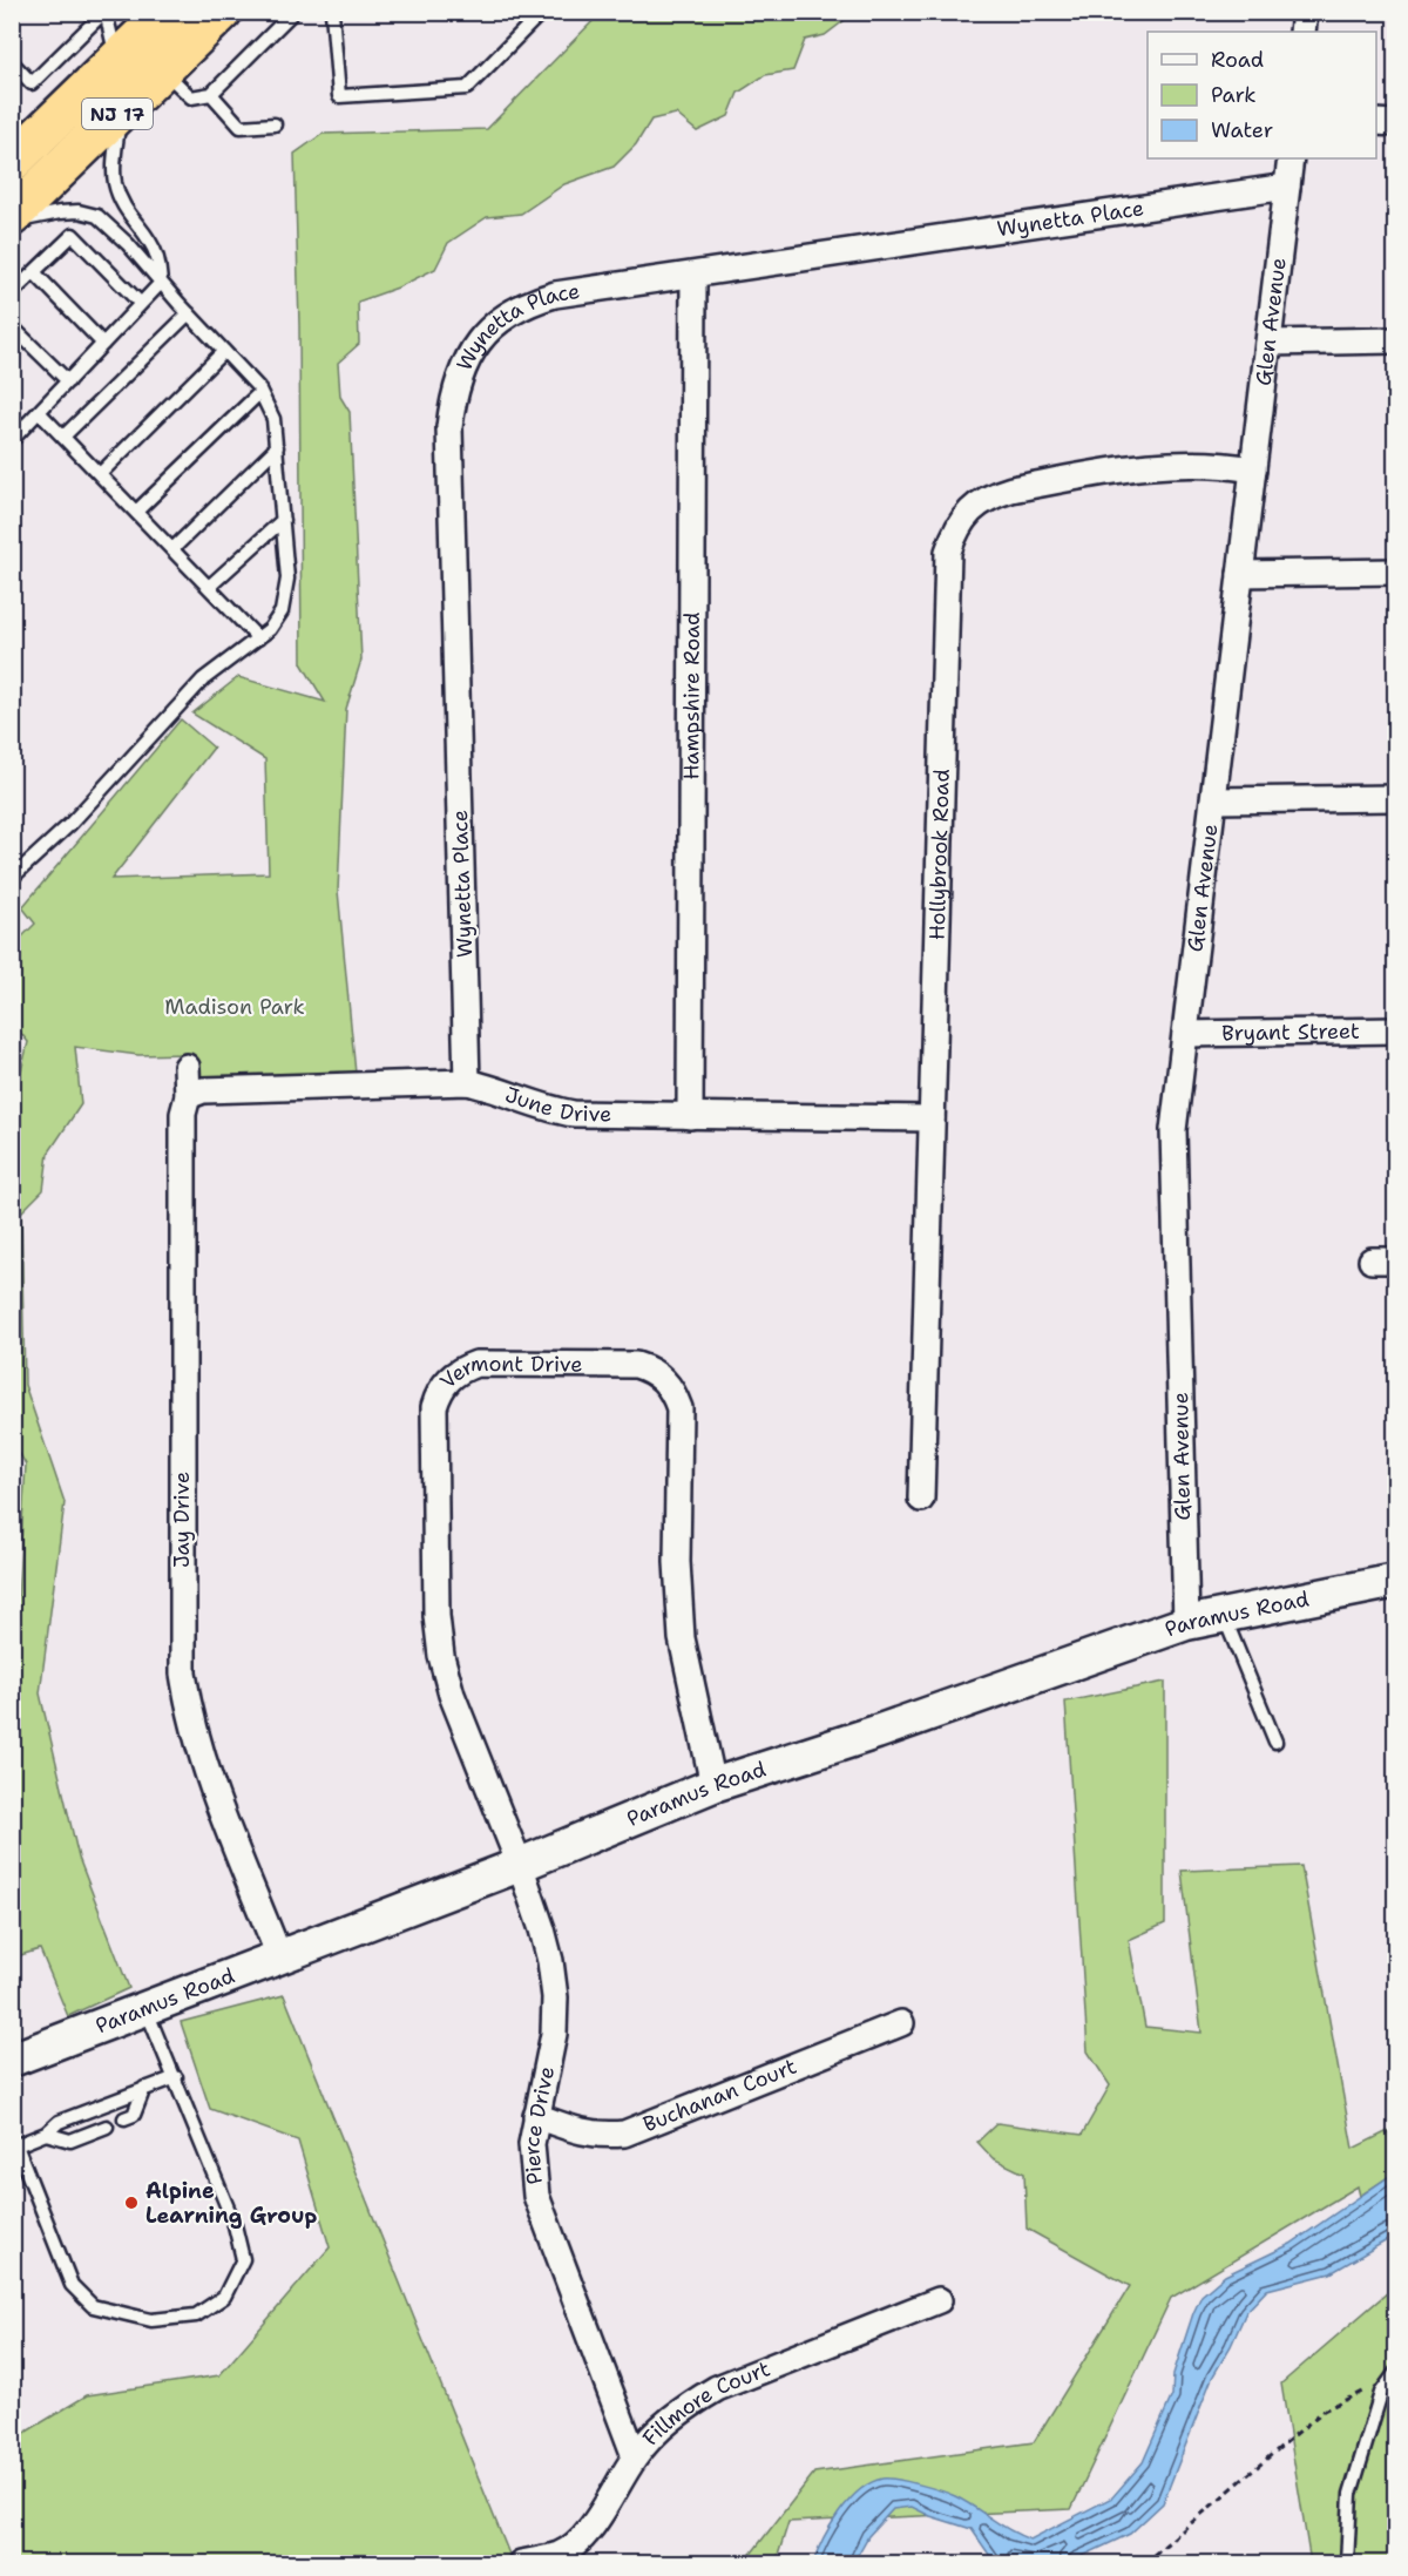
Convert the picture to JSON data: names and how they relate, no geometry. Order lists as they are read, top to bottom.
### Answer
{
  "streets": {
    "highway": ["NJ 17"],
    "main road": ["Paramus Road"],
    "street": [
      "Wynetta Place",
      "Glen Avenue",
      "Hampshire Road",
      "Hollybrook Road",
      "Bryant Street",
      "June Drive",
      "Vermont Drive",
      "Jay Drive",
      "Buchanan Court",
      "Pierce Drive",
      "Fillmore Court"
    ]
  },
  "crossings": [
    ["Wynetta Place", "Glen Avenue"],
    ["Wynetta Place", "Hampshire Road"],
    ["Wynetta Place", "June Drive"],
    ["Glen Avenue", "Hollybrook Road"],
    ["Glen Avenue", "Bryant Street"],
    ["Glen Avenue", "Paramus Road"],
    ["Hampshire Road", "June Drive"],
    ["Hollybrook Road", "June Drive"],
    ["June Drive", "Jay Drive"],
    ["Vermont Drive", "Paramus Road"],
    ["Vermont Drive", "Pierce Drive"],
    ["Jay Drive", "Paramus Road"],
    ["Paramus Road", "Pierce Drive"],
    ["Buchanan Court", "Pierce Drive"],
    ["Pierce Drive", "Fillmore Court"]
  ],
  "parks": ["Madison Park"],
  "places": ["Alpine Learning Group"],
  "legend": ["Road", "Park", "Water"]
}
